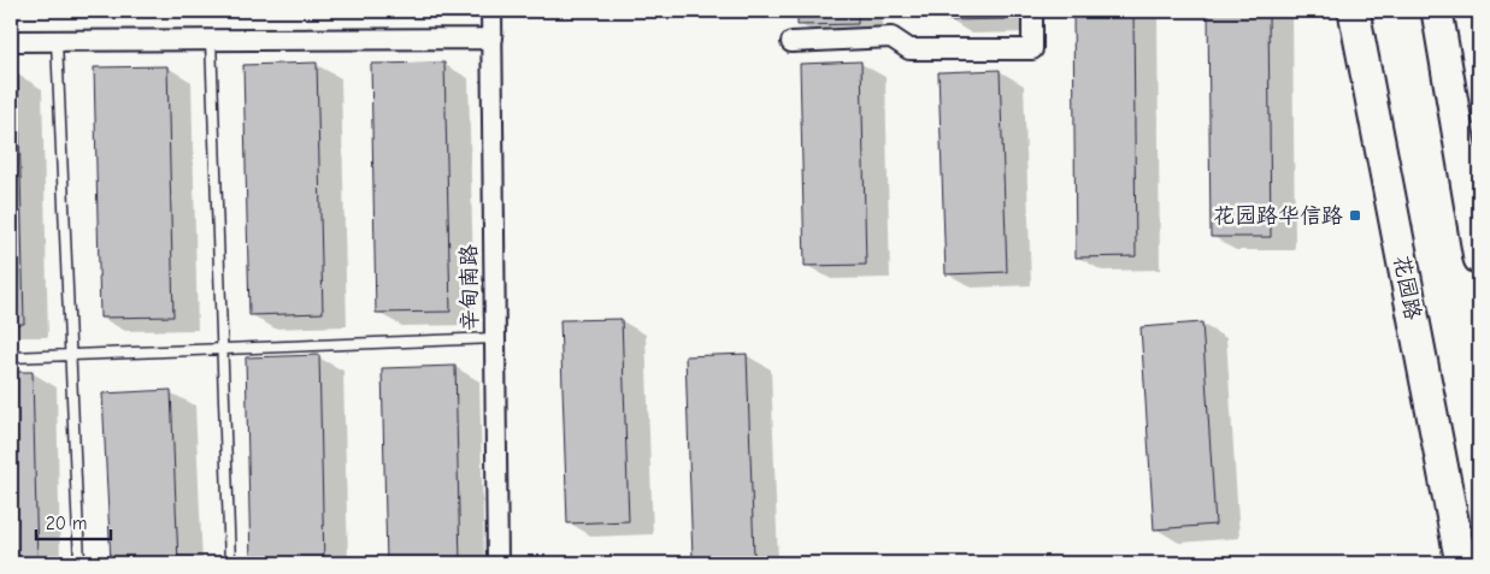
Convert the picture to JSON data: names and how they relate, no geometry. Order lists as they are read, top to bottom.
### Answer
{
  "streets": {
    "main road": ["花园路"],
    "street": ["辛甸南路"]
  },
  "places": {
    "transit": ["花园路华信路"]
  },
  "scale_bar": "20 m"
}
